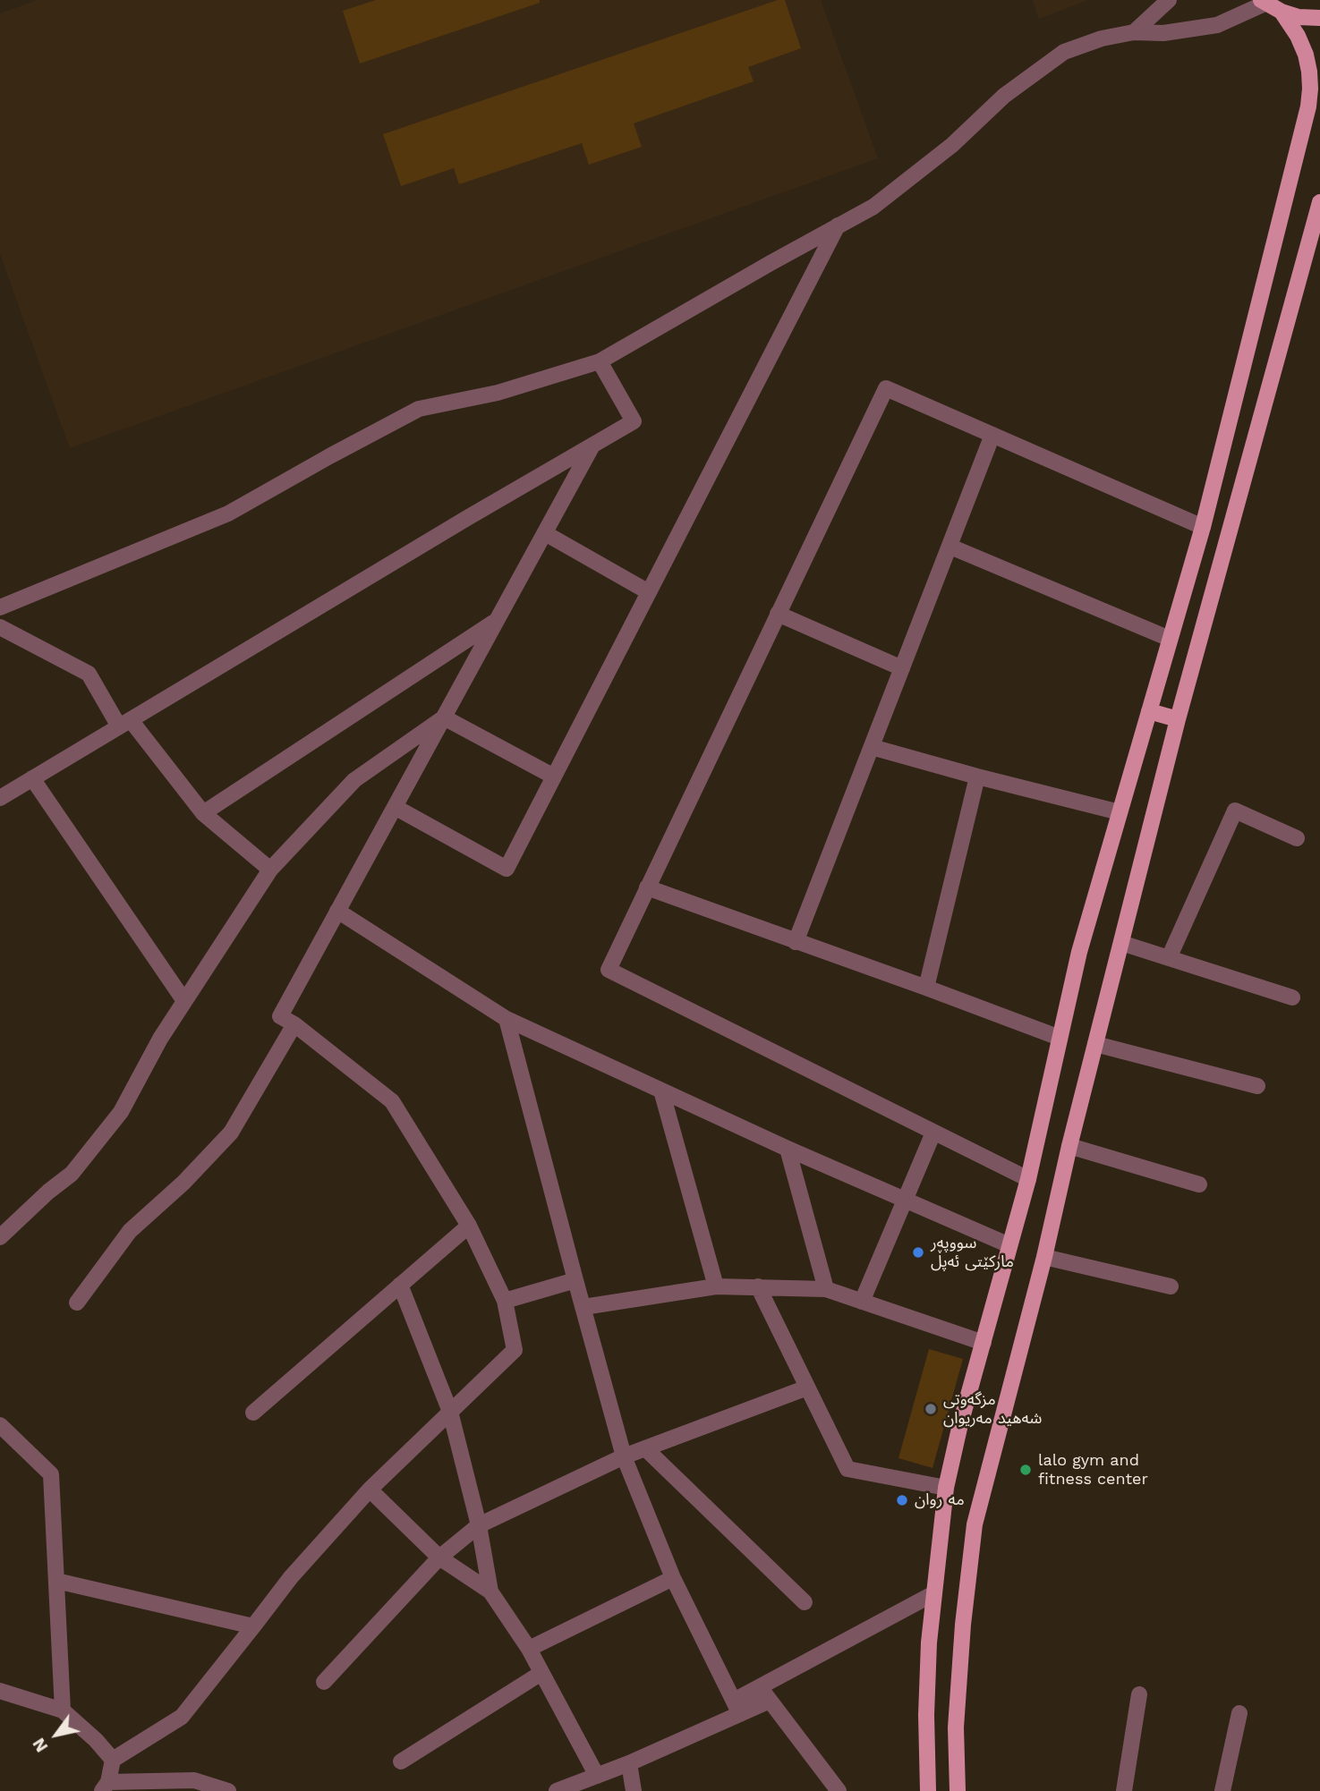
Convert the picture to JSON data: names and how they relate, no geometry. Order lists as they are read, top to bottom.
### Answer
{
  "places": [
    "سووپەر مارکێتی ئەپڵ",
    "مزگەوتی شەھید مەریوان",
    "lalo gym and fitness center",
    "مه روان"
  ],
  "north": "bottom left"
}
